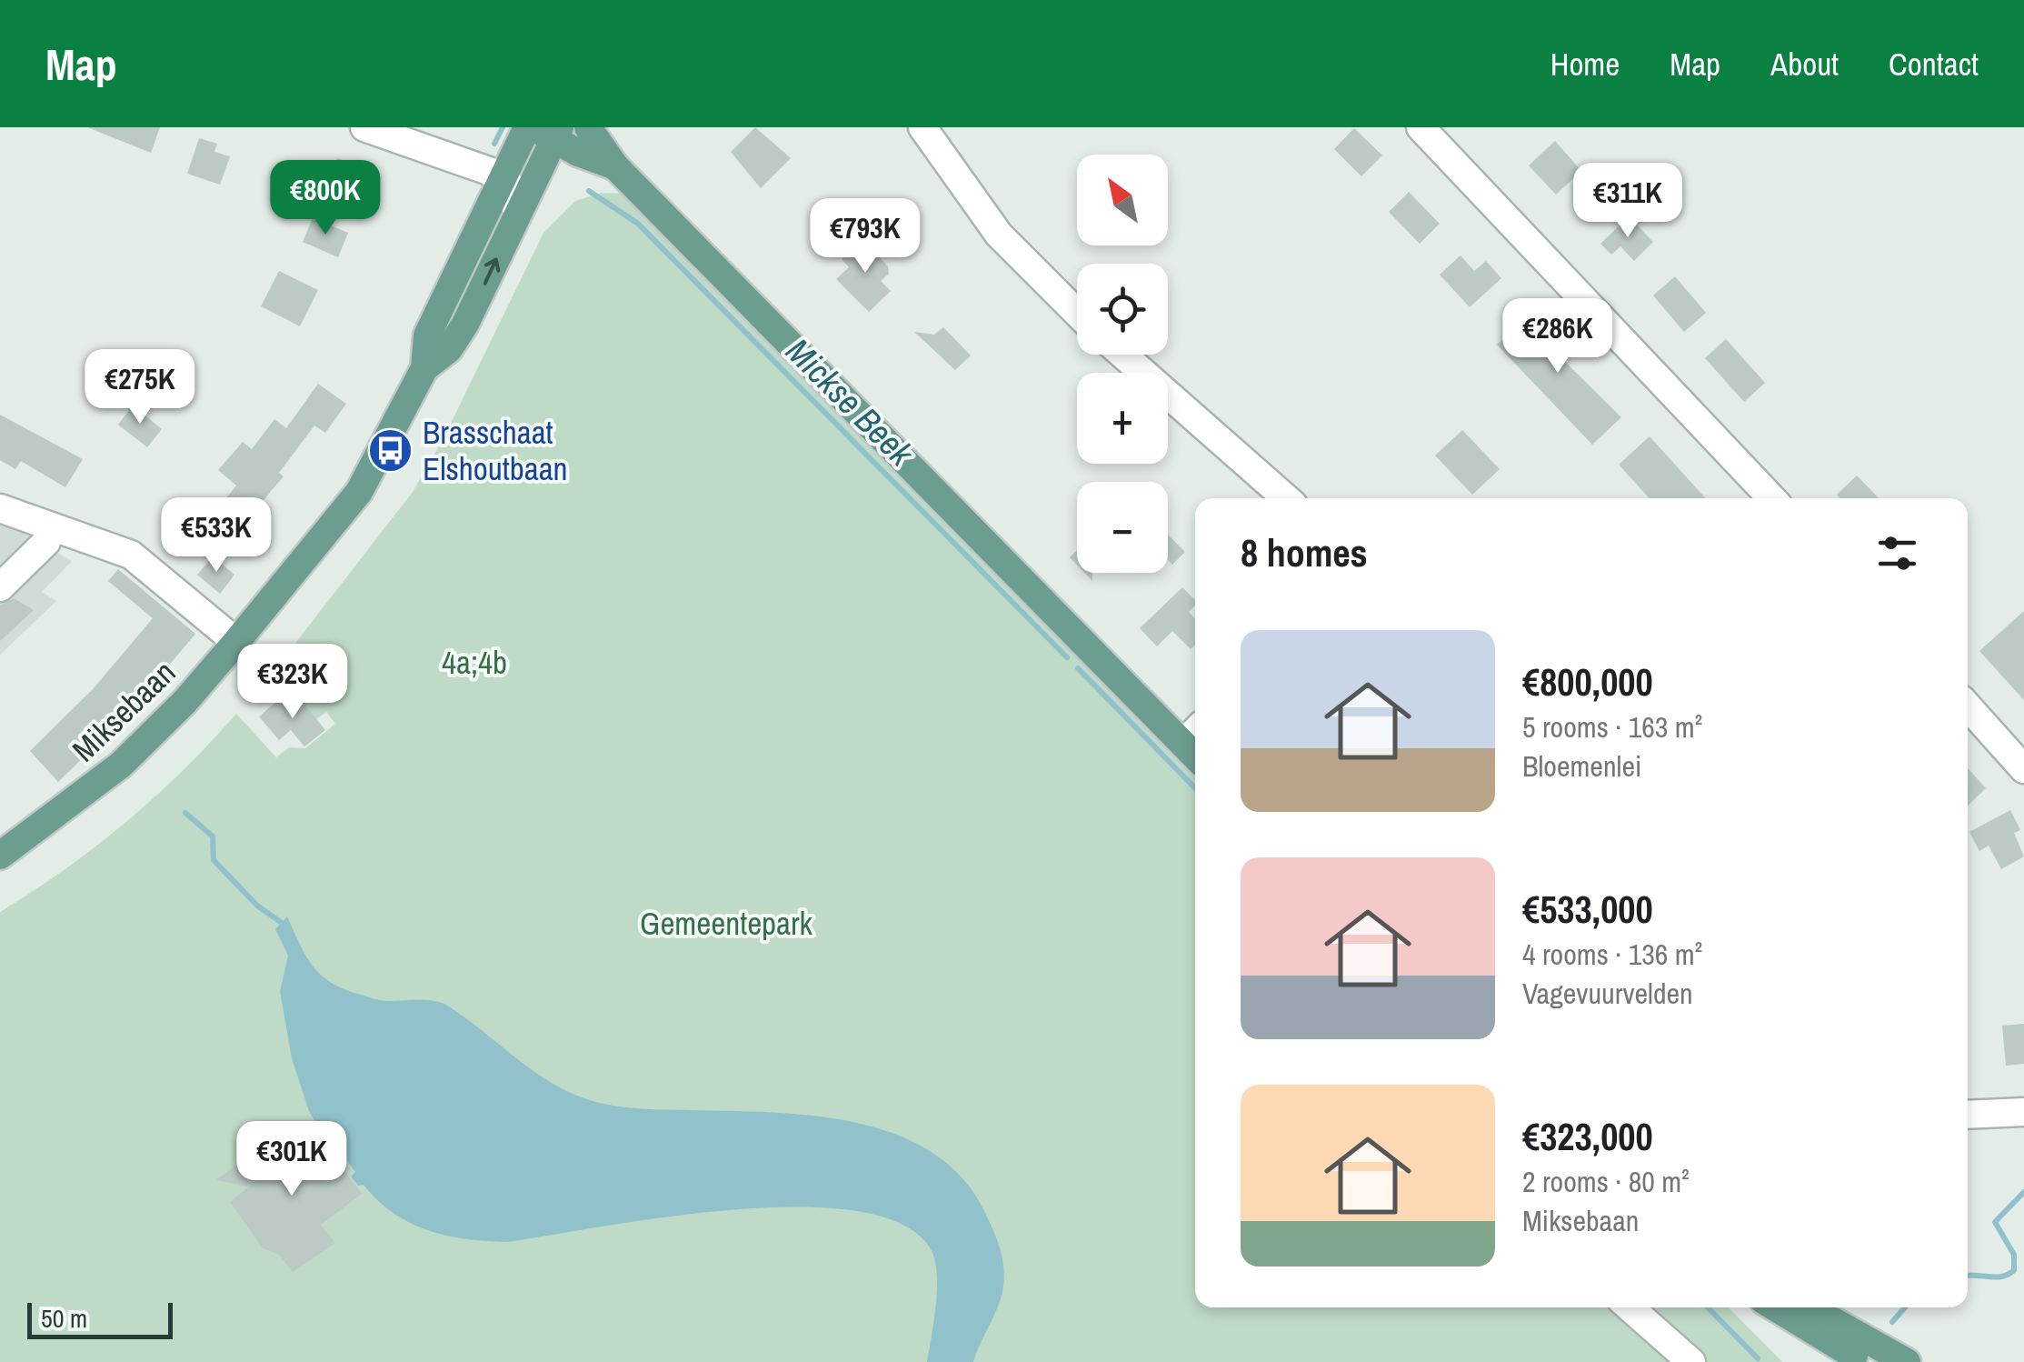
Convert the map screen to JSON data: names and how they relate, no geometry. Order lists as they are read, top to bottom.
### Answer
{
  "streets": {
    "main road": ["Miksebaan"]
  },
  "water": ["Mickse Beek"],
  "parks": ["4a;4b", "Gemeentepark"],
  "places": {
    "bus stop": ["Brasschaat Elshoutbaan"]
  },
  "scale_bar": "50 m",
  "north": "top left",
  "page": {
    "header": "Map",
    "nav": [
      "Home",
      "Map",
      "About",
      "Contact"
    ],
    "map_buttons": ["+", "−"],
    "price": [
      "€800K",
      "€311K",
      "€793K",
      "€286K",
      "€275K",
      "€533K",
      "€323K",
      "€301K"
    ],
    "heading": "8 homes",
    "list": [
      {
        "name": "€800,000",
        "note": "5 rooms · 163 m² · Bloemenlei"
      },
      {
        "name": "€533,000",
        "note": "4 rooms · 136 m² · Vagevuurvelden"
      },
      {
        "name": "€323,000",
        "note": "2 rooms · 80 m² · Miksebaan"
      }
    ],
    "scale": "50 m"
  }
}
